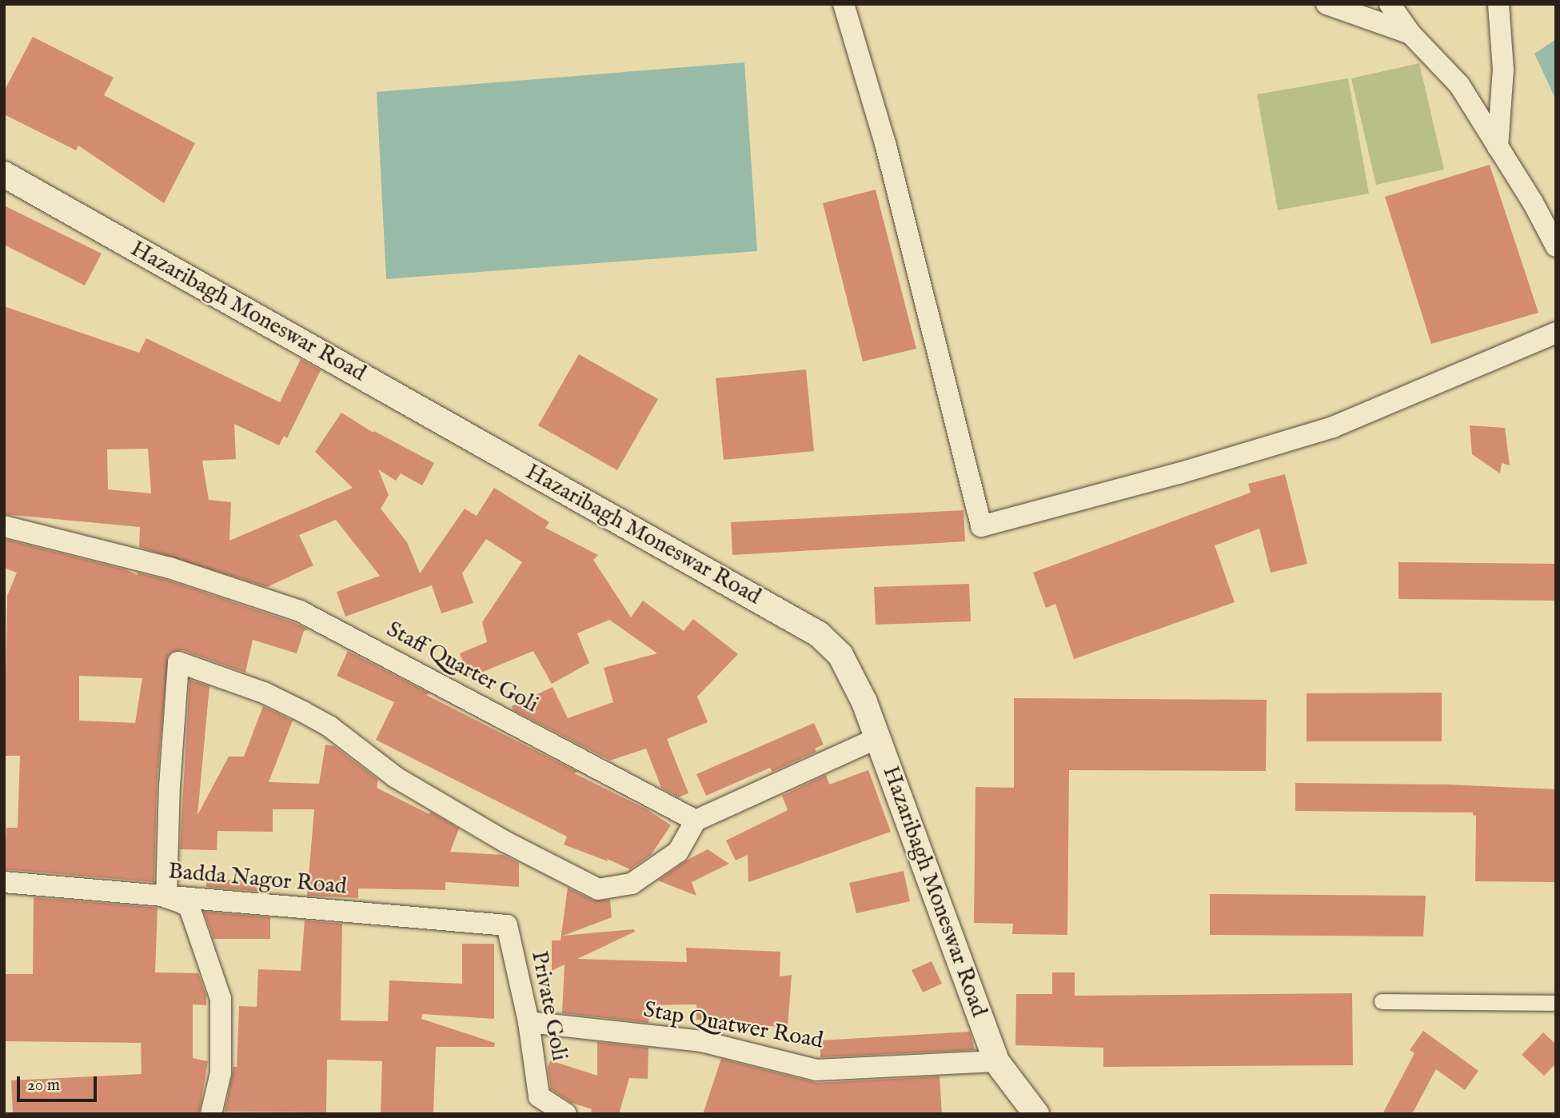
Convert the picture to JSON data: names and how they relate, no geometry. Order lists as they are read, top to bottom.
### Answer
{
  "streets": {
    "street": [
      "Hazaribagh Moneswar Road",
      "Staff Quarter Goli",
      "Badda Nagor Road",
      "Private Goli",
      "Stap Quatwer Road"
    ]
  },
  "crossings": [
    ["Hazaribagh Moneswar Road", "Stap Quatwer Road"],
    ["Badda Nagor Road", "Private Goli"],
    ["Private Goli", "Stap Quatwer Road"]
  ],
  "scale_bar": "20 m"
}
